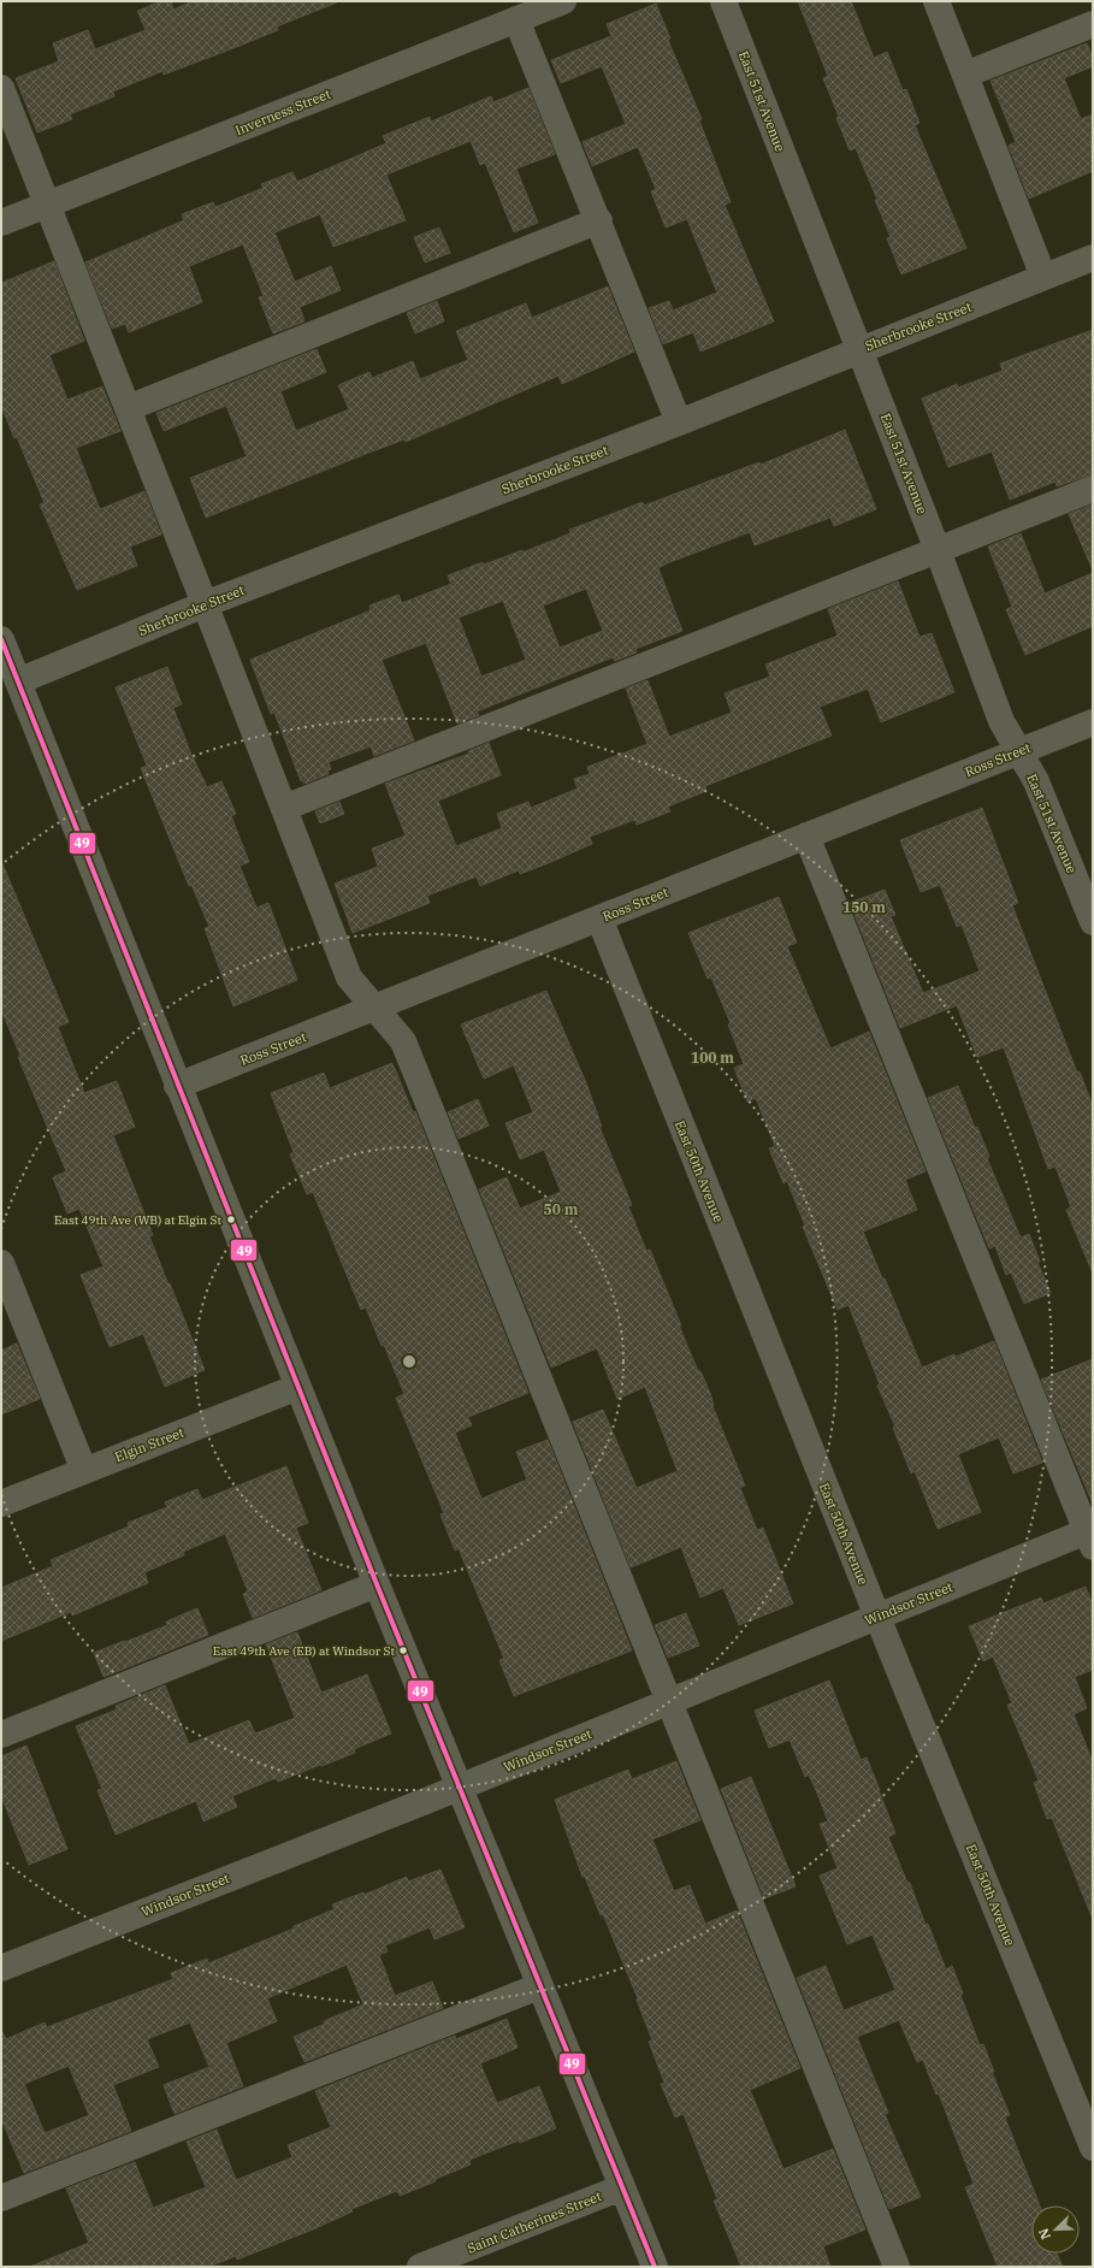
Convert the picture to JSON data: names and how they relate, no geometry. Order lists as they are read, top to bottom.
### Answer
{
  "streets": {
    "street": [
      "East 51st Avenue",
      "Inverness Street",
      "Sherbrooke Street",
      "Ross Street",
      "East 50th Avenue",
      "Elgin Street",
      "Windsor Street",
      "Saint Catherines Street"
    ]
  },
  "crossings": [
    ["East 51st Avenue", "Sherbrooke Street"],
    ["East 51st Avenue", "Ross Street"],
    ["Ross Street", "East 50th Avenue"],
    ["East 50th Avenue", "Windsor Street"]
  ],
  "places": ["East 49th Ave (WB) at Elgin St", "East 49th Ave (EB) at Windsor St"],
  "lines": ["transit line 49"],
  "north": "bottom left",
  "rings": ["150 m", "100 m", "50 m"]
}
